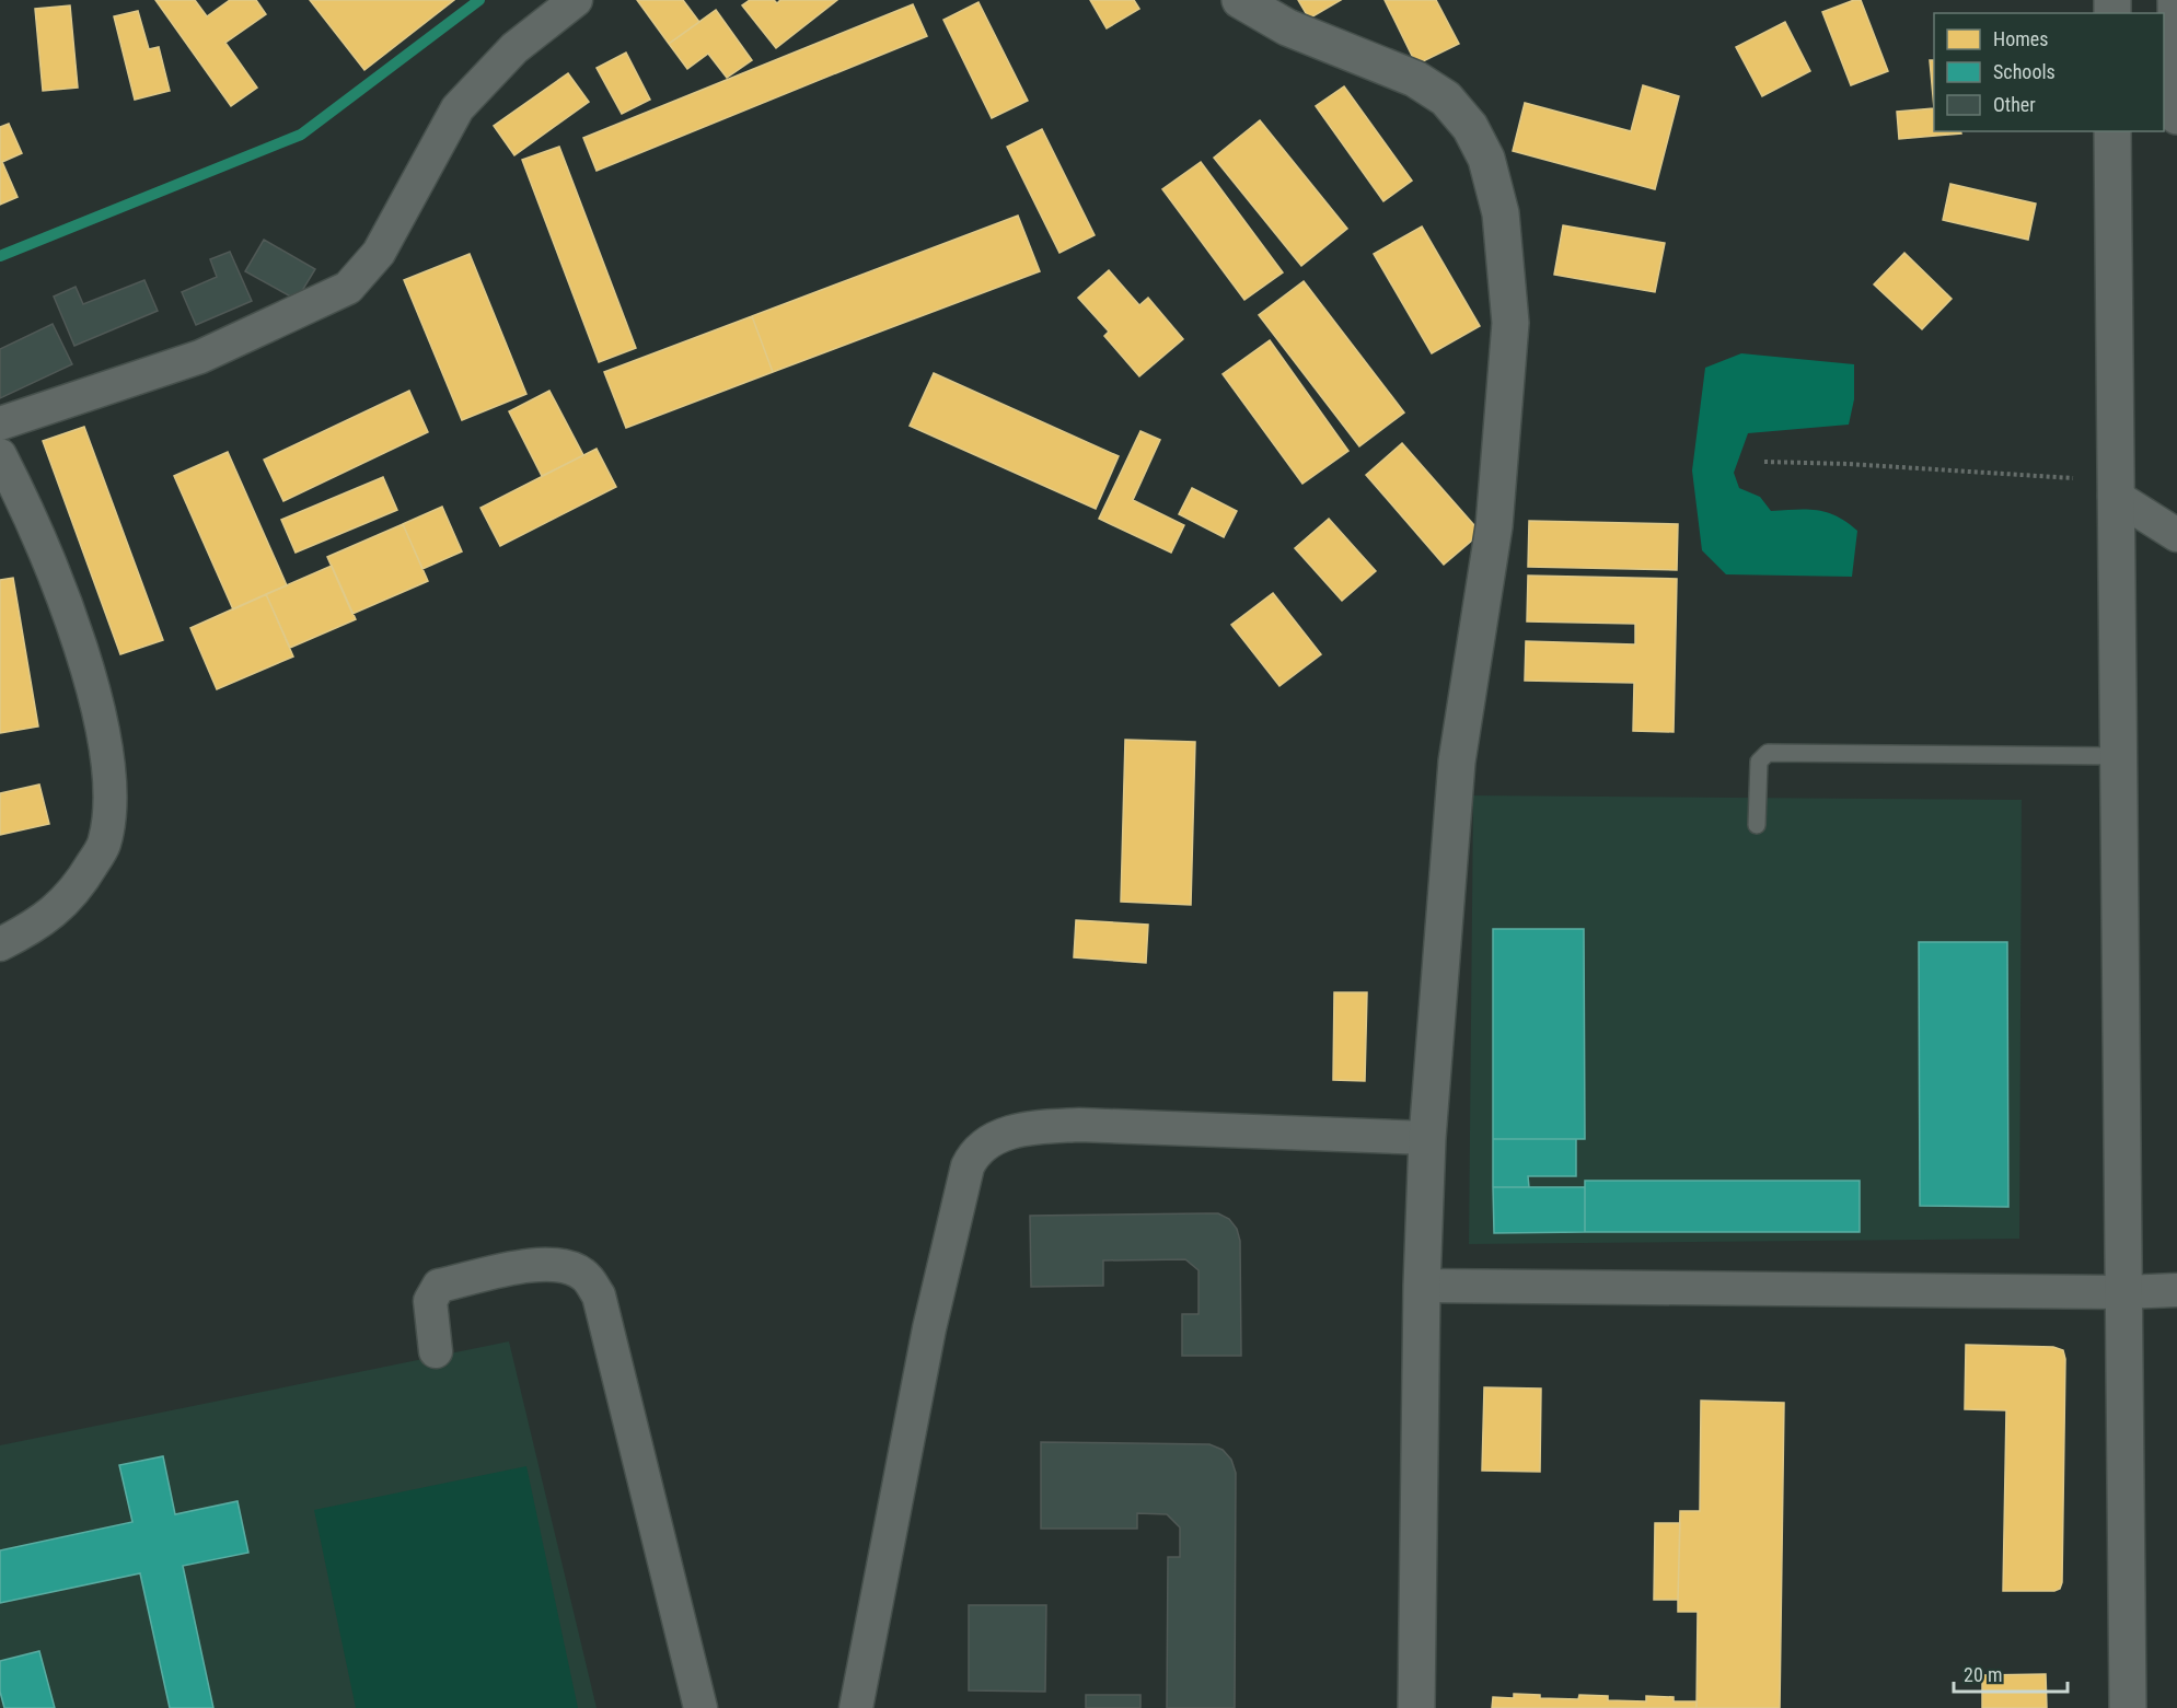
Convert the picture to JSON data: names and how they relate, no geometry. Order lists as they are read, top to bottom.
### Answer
{
  "legend": ["Homes", "Schools", "Other"],
  "scale_bar": "20 m"
}
